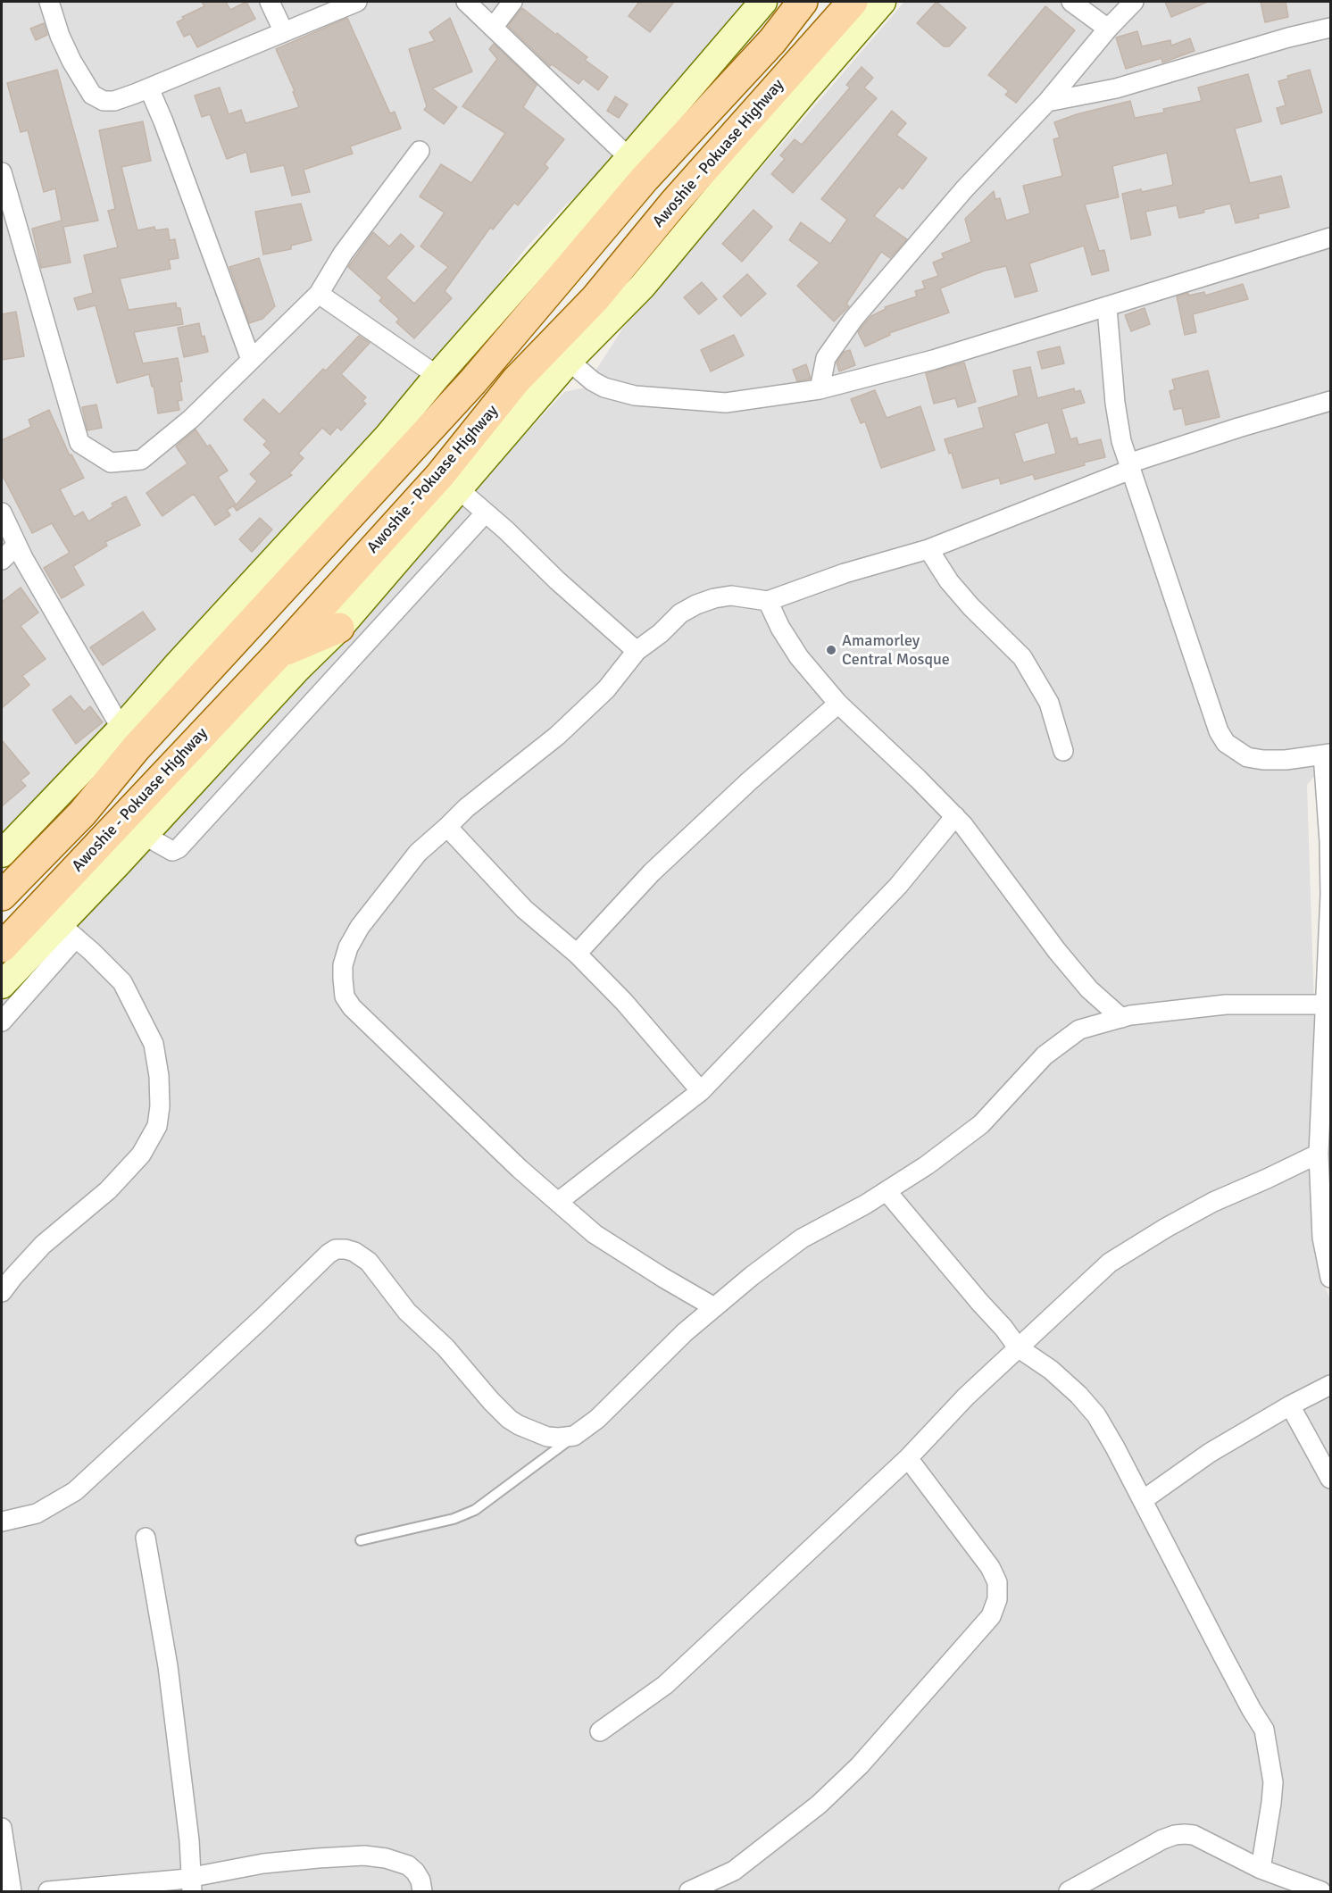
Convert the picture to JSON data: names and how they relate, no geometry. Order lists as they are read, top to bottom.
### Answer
{
  "streets": {
    "main road": ["Awoshie - Pokuase Highway"]
  },
  "places": ["Amamorley Central Mosque"]
}
